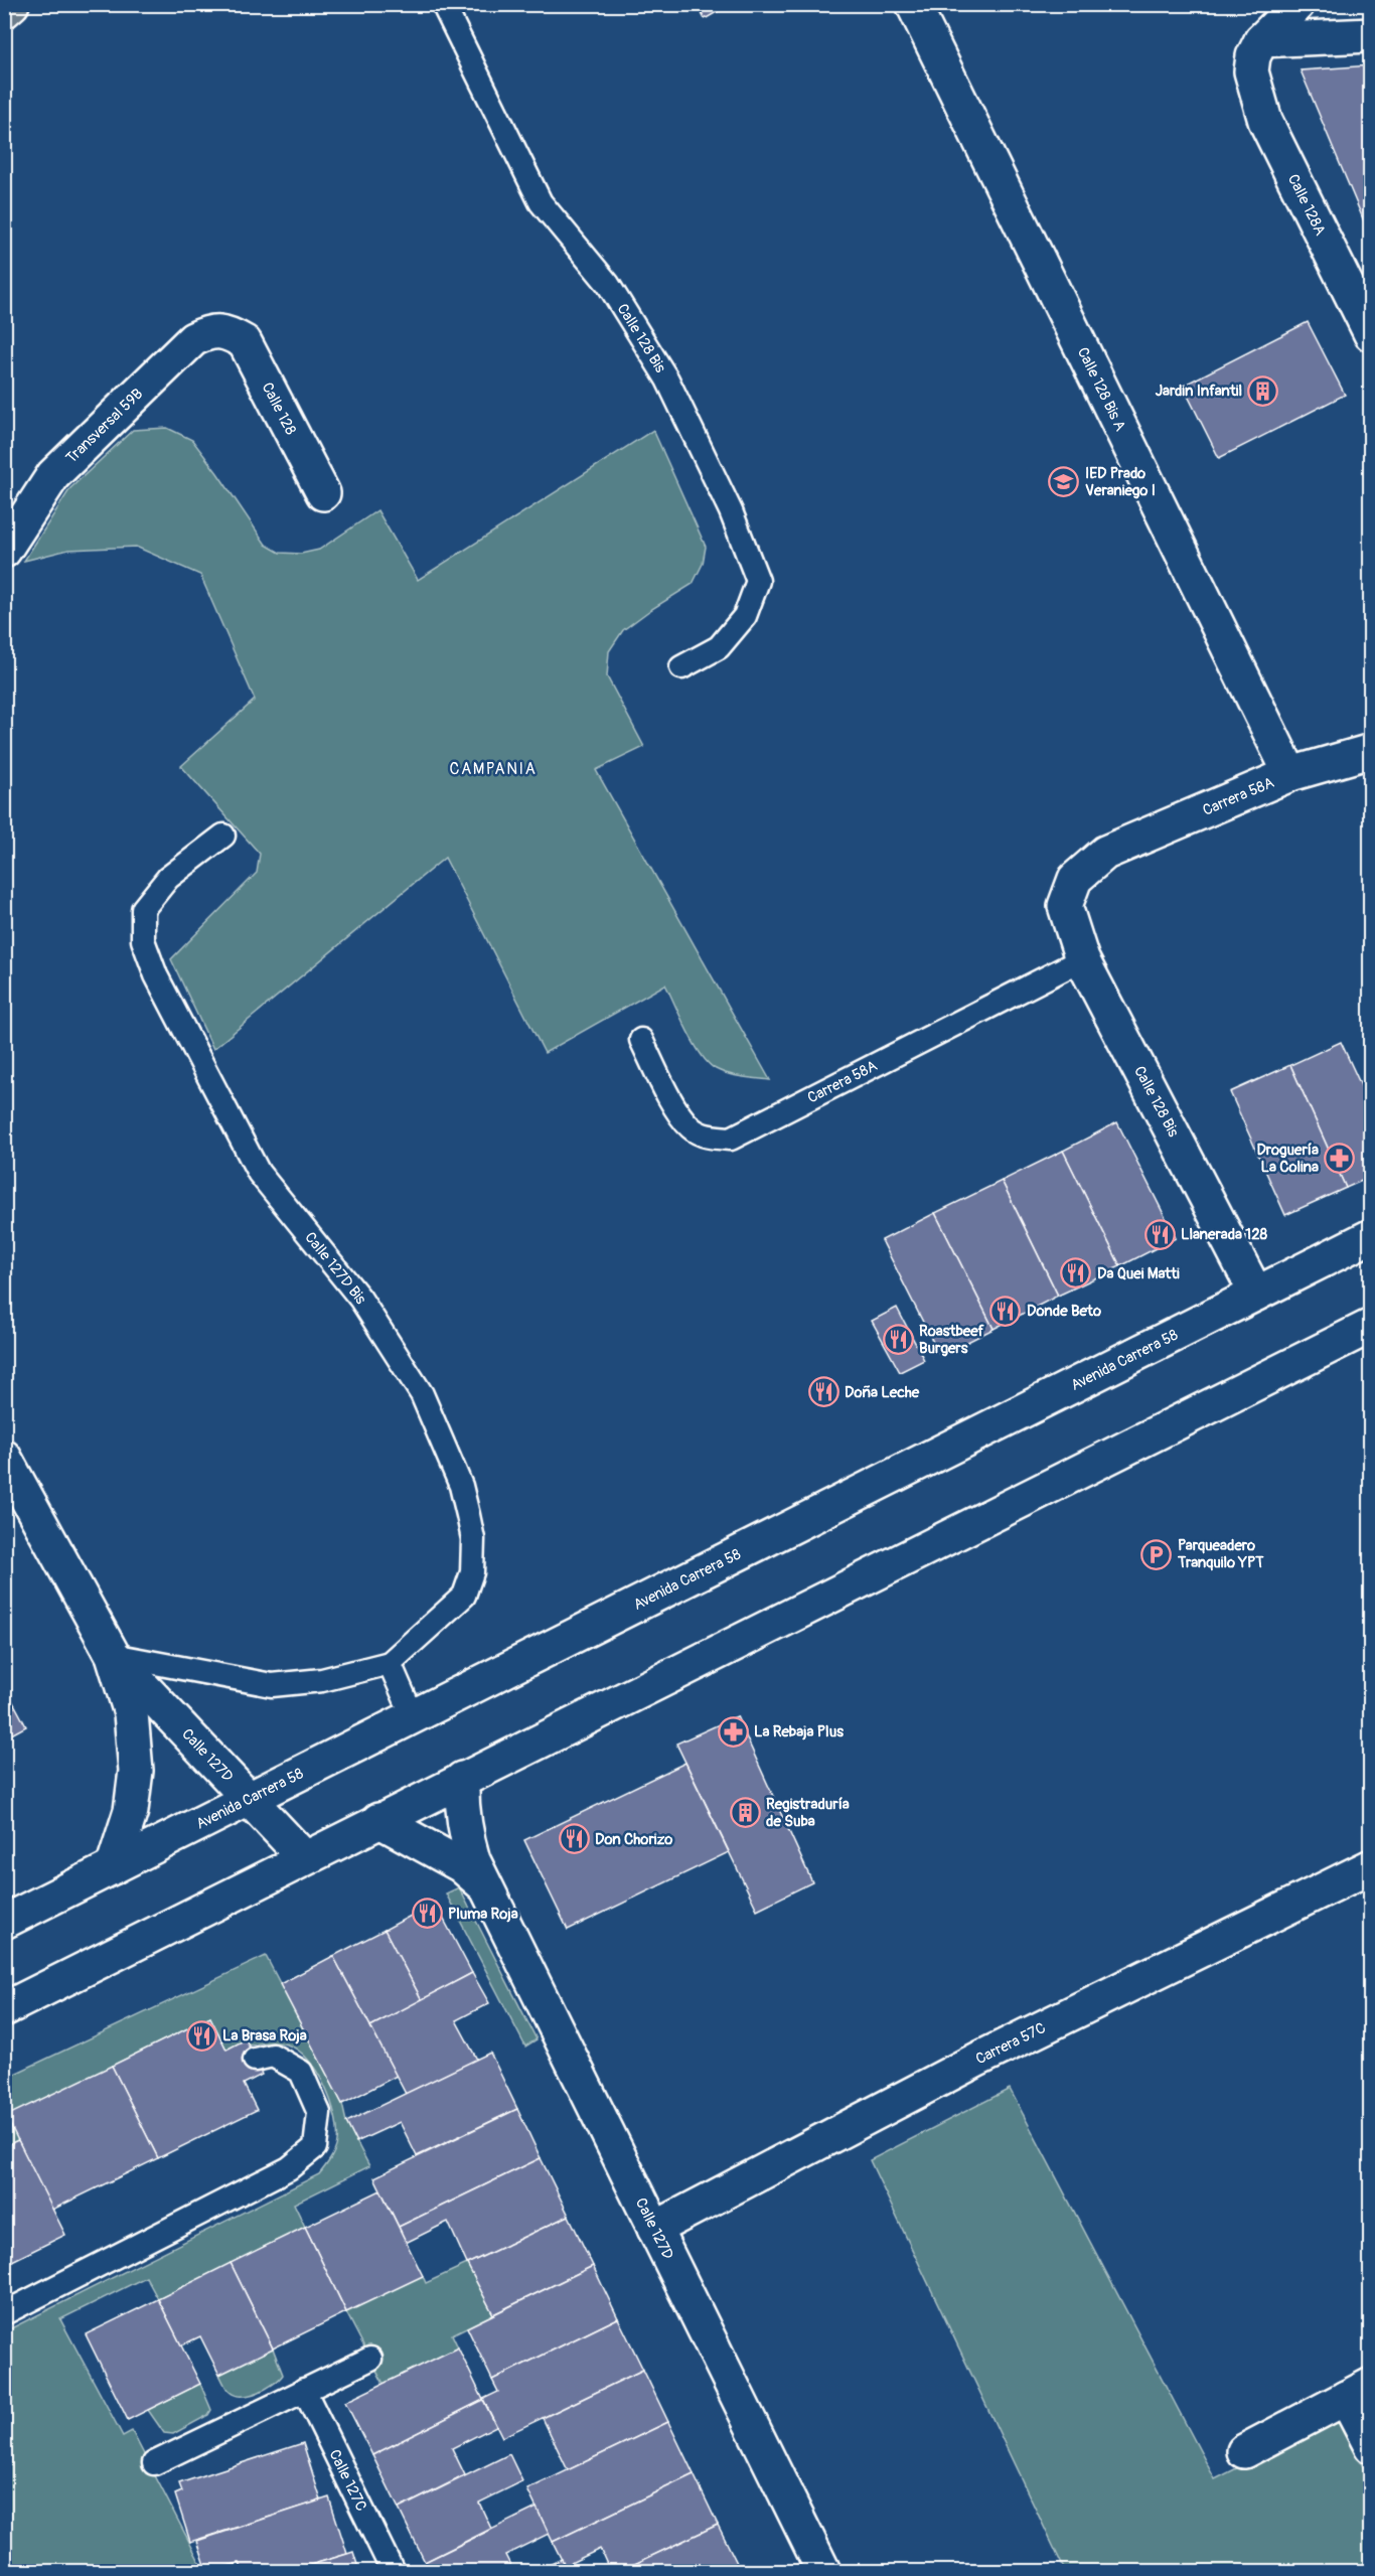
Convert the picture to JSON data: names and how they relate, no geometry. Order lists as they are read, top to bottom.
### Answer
{
  "streets": {
    "street": [
      "Calle 128A",
      "Calle 128 Bis",
      "Calle 128 Bis A",
      "Calle 128",
      "Transversal 59B",
      "Carrera 58A",
      "Avenida Carrera 58",
      "Calle 127D",
      "Carrera 57C"
    ],
    "lane": ["Calle 127D Bis", "Calle 127C"]
  },
  "crossings": [
    ["Calle 128 Bis", "Carrera 58A"],
    ["Calle 128 Bis", "Avenida Carrera 58"],
    ["Calle 128 Bis A", "Carrera 58A"],
    ["Calle 128", "Transversal 59B"],
    ["Avenida Carrera 58", "Calle 127D"],
    ["Calle 127D", "Carrera 57C"]
  ],
  "districts": ["CAMPANIA"],
  "places": {
    "building": ["Jardin Infantil", "Registraduría de Suba"],
    "school or university": ["IED Prado Veraniego I"],
    "pharmacy": ["Droguería La Colina", "La Rebaja Plus"],
    "restaurant": [
      "Llanerada 128",
      "Da Quei Matti",
      "Donde Beto",
      "Roastbeef Burgers",
      "Doña Leche",
      "Don Chorizo",
      "Pluma Roja",
      "La Brasa Roja"
    ],
    "parking": ["Parqueadero Tranquilo YPT"]
  }
}
